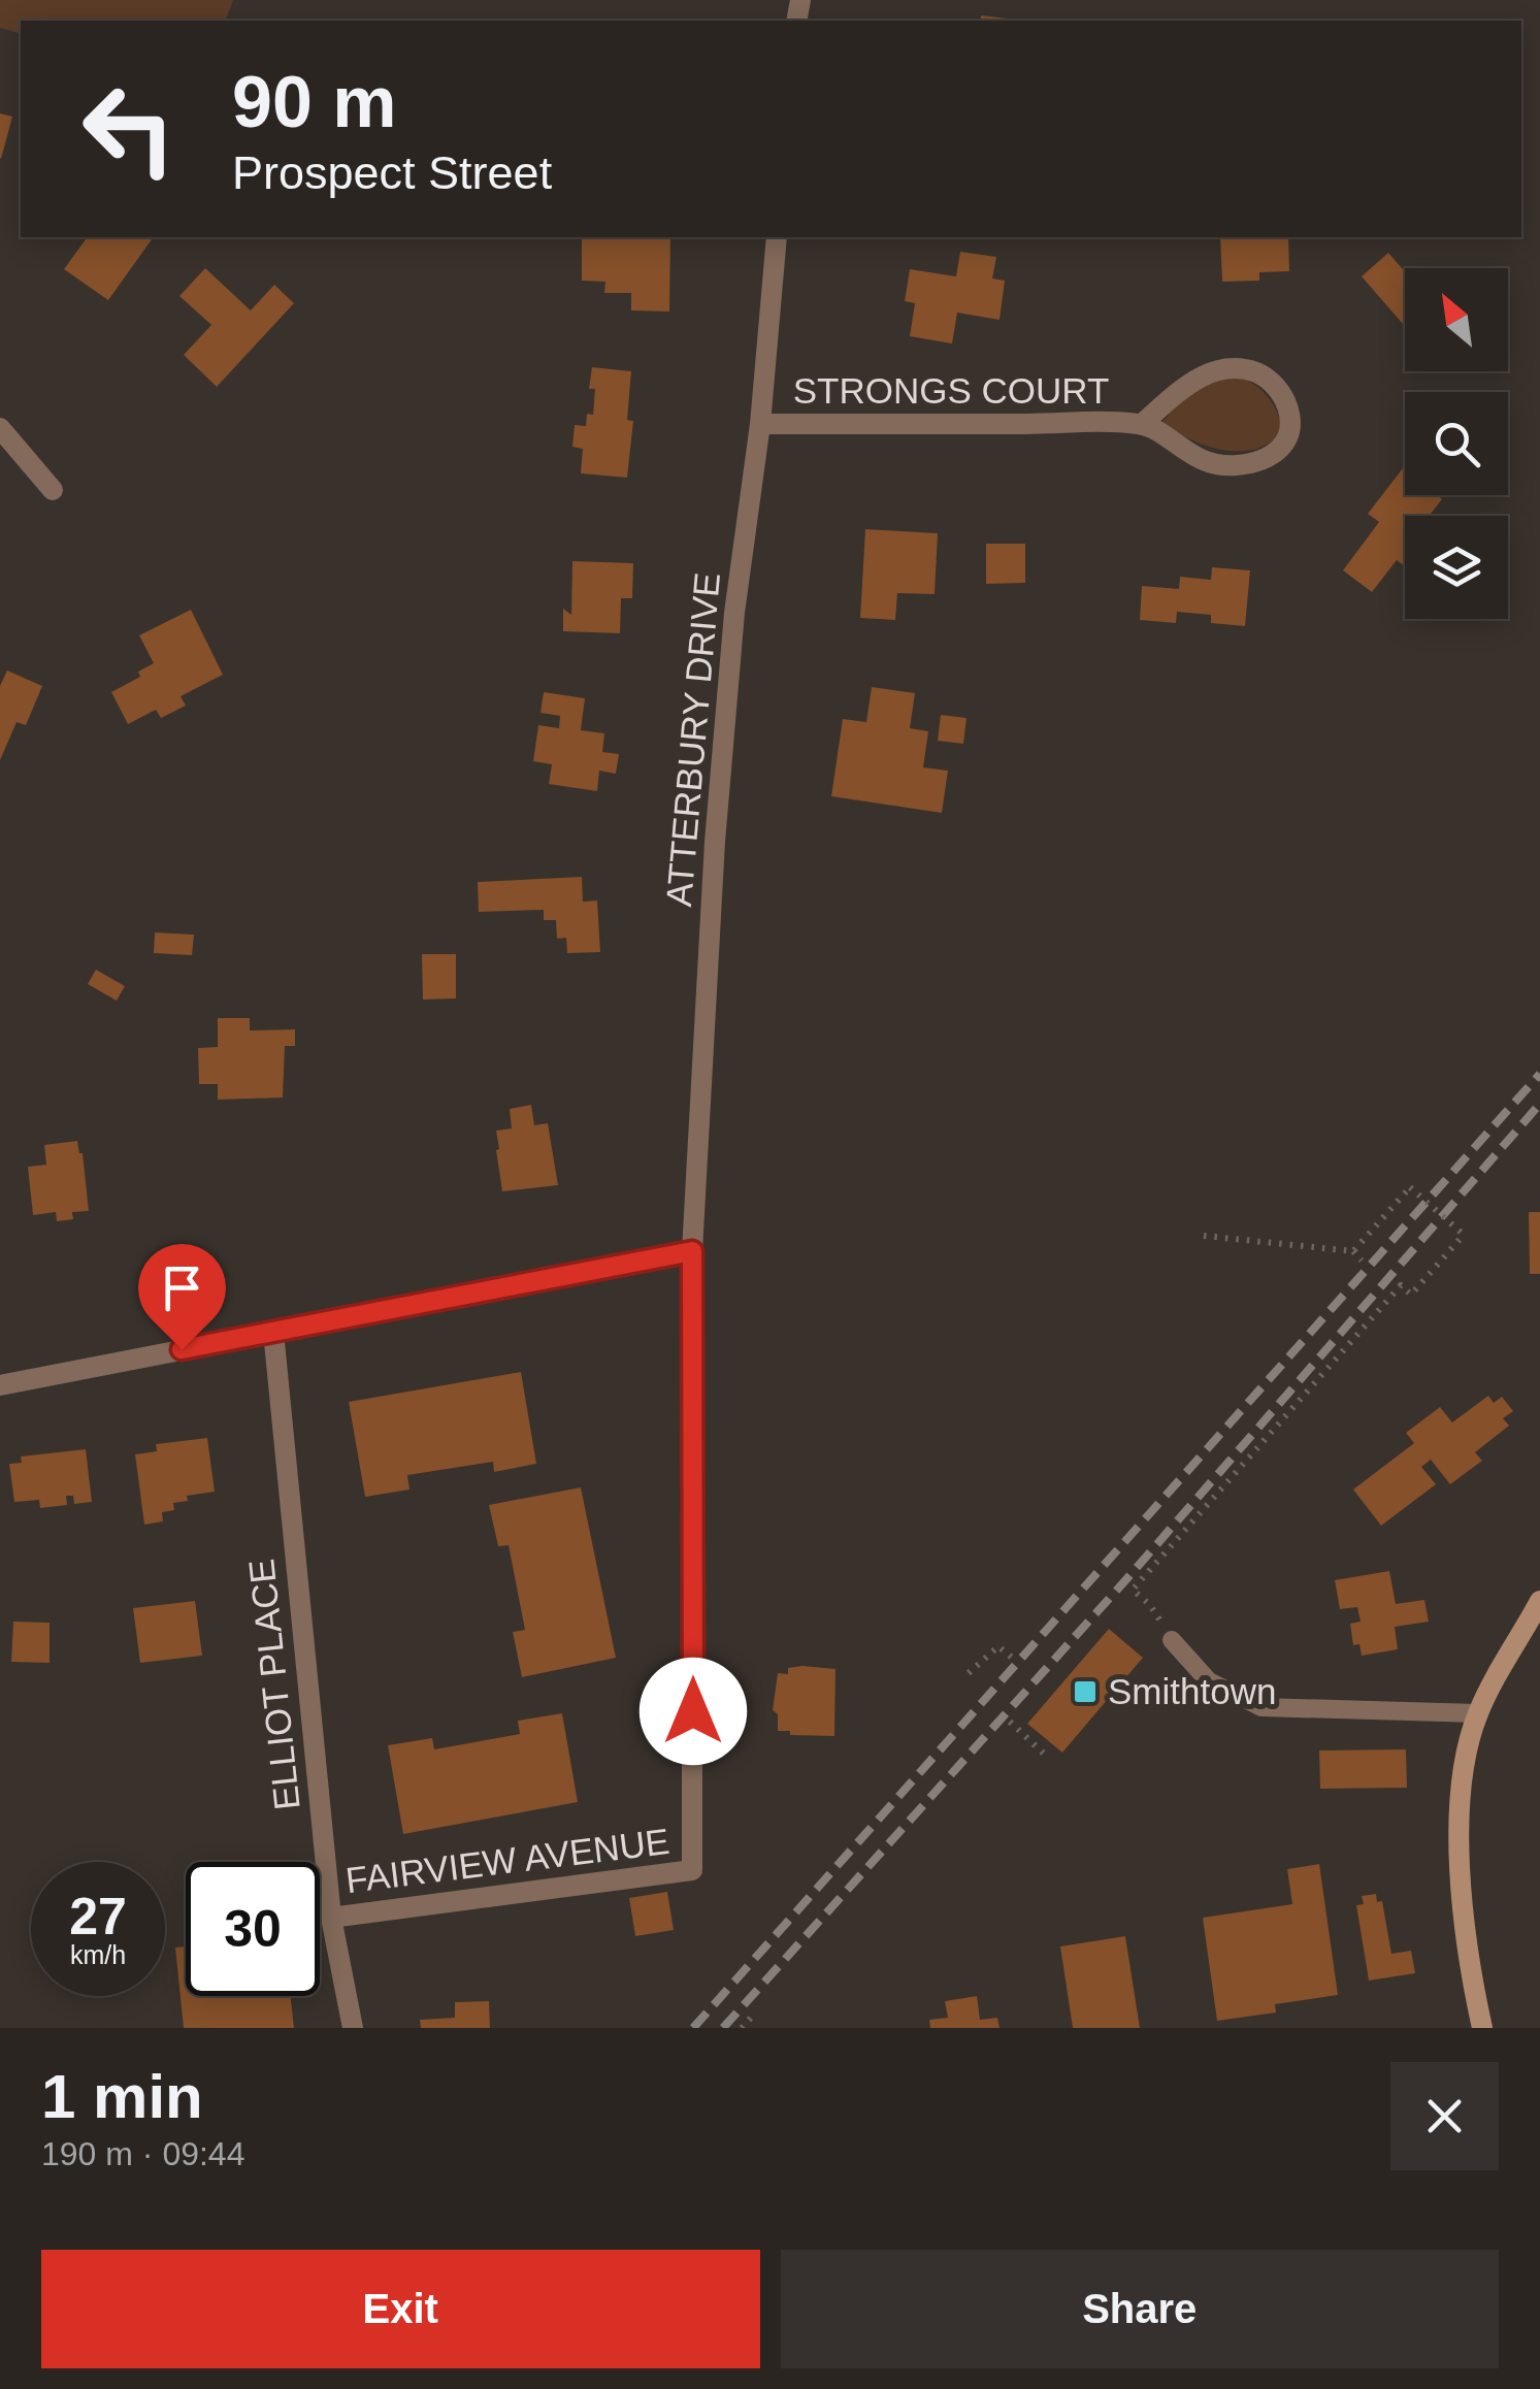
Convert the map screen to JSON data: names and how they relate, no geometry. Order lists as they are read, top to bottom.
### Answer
{
  "streets": {
    "street": [
      "STRONGS COURT",
      "ATTERBURY DRIVE",
      "ELLIOT PLACE",
      "FAIRVIEW AVENUE"
    ]
  },
  "crossings": [
    ["STRONGS COURT", "ATTERBURY DRIVE"],
    ["ATTERBURY DRIVE", "FAIRVIEW AVENUE"],
    ["ELLIOT PLACE", "FAIRVIEW AVENUE"]
  ],
  "places": {
    "transit": ["Smithtown"]
  },
  "north": "top left",
  "page": {
    "turn": ["90 m", "Prospect Street"],
    "speed": "27 km/h",
    "limit": "30",
    "heading": ["1 min", "190 m · 09:44"],
    "buttons": ["Exit", "Share"]
  }
}
